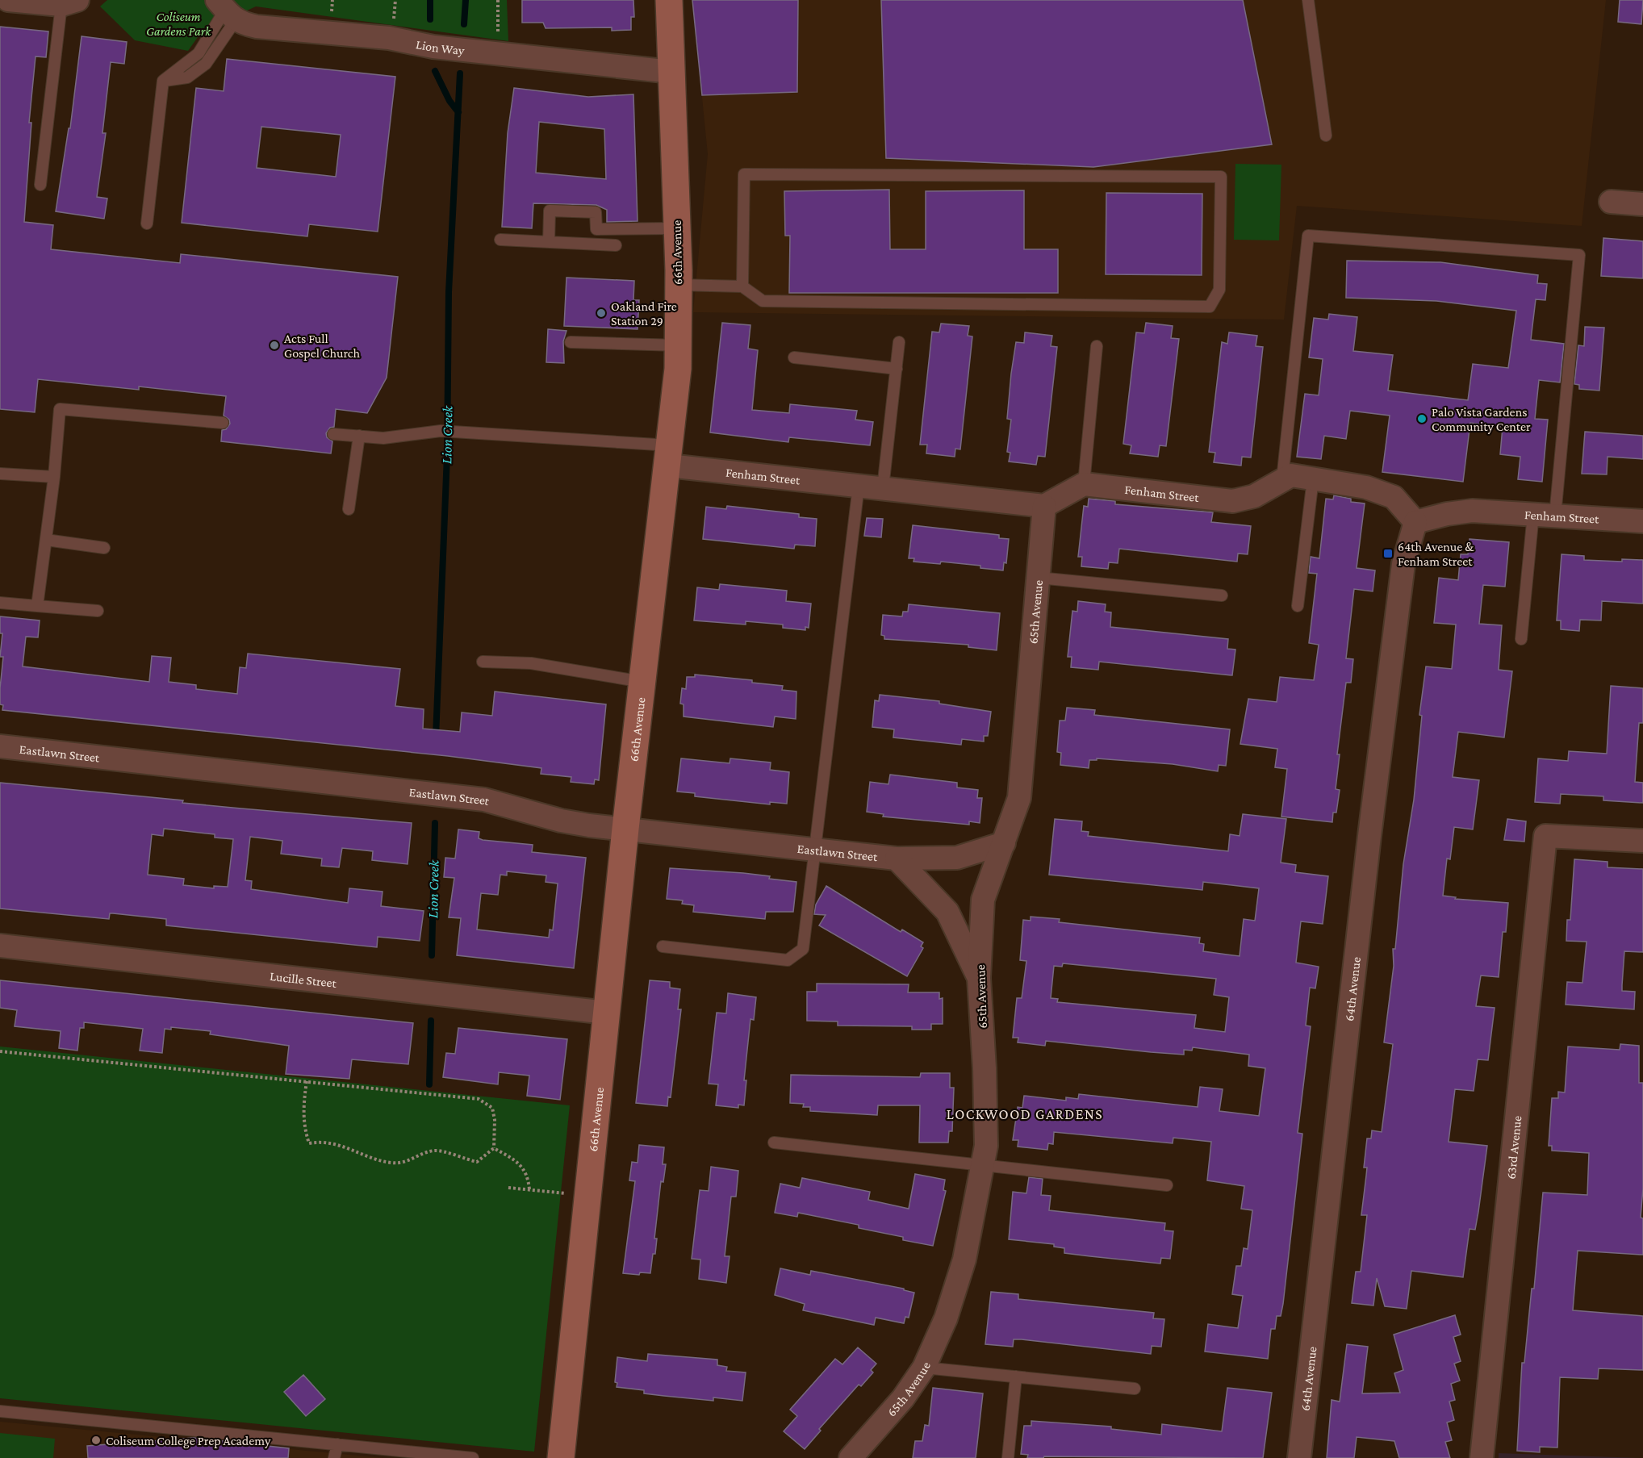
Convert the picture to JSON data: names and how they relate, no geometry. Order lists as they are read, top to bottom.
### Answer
{
  "streets": {
    "street": [
      "Lion Way",
      "66th Avenue",
      "Fenham Street",
      "65th Avenue",
      "Eastlawn Street",
      "Lucille Street",
      "64th Avenue",
      "63rd Avenue"
    ]
  },
  "crossings": [
    ["Lion Way", "66th Avenue"],
    ["66th Avenue", "Fenham Street"],
    ["66th Avenue", "Eastlawn Street"],
    ["66th Avenue", "Lucille Street"],
    ["Fenham Street", "65th Avenue"],
    ["Fenham Street", "64th Avenue"],
    ["65th Avenue", "Eastlawn Street"]
  ],
  "districts": ["LOCKWOOD GARDENS"],
  "water": ["Lion Creek"],
  "parks": ["Coliseum Gardens Park"],
  "places": {
    "other": [
      "Oakland Fire Station 29",
      "Acts Full Gospel Church",
      "Palo Vista Gardens Community Center",
      "Coliseum College Prep Academy"
    ],
    "transit": ["64th Avenue & Fenham Street"]
  }
}
